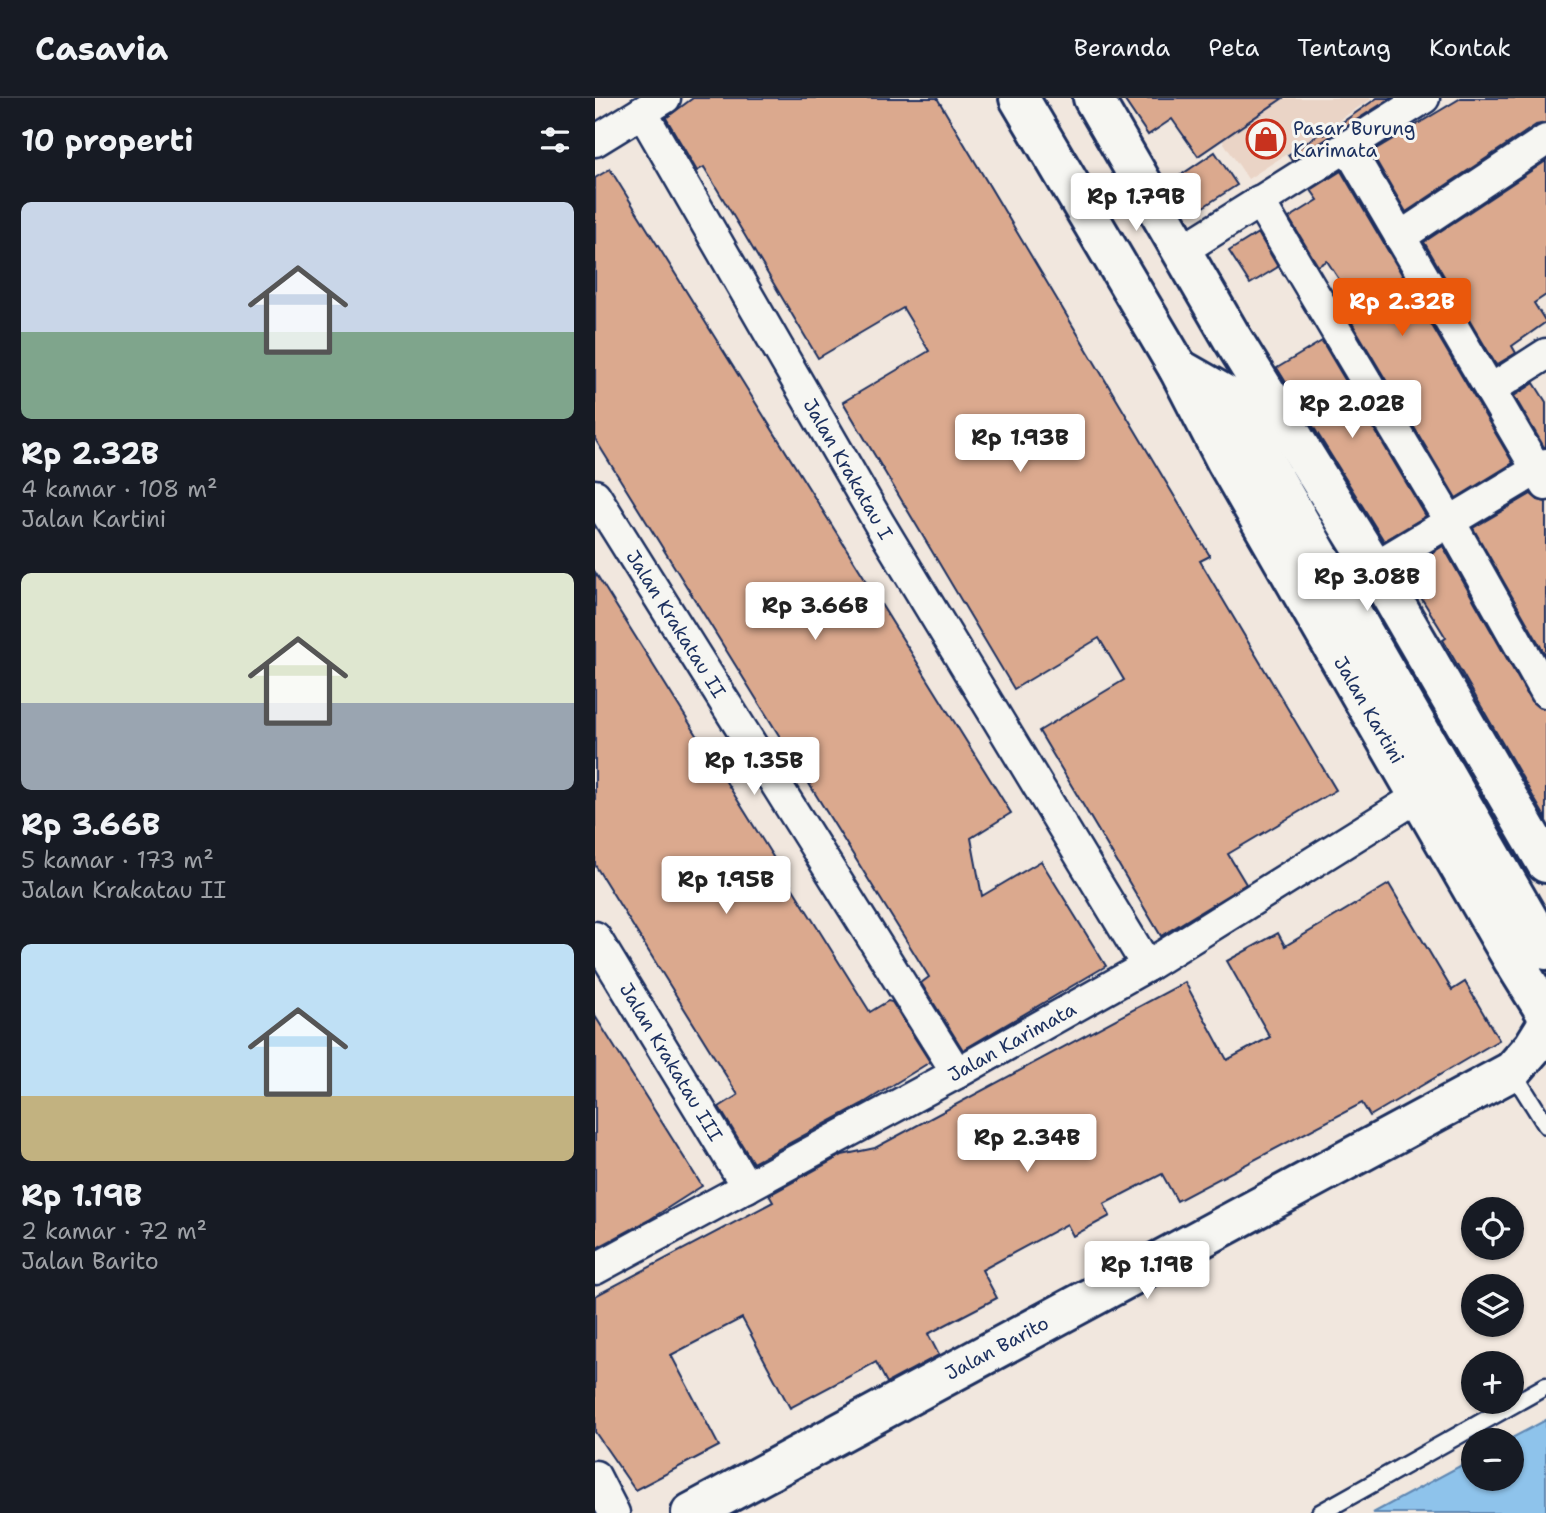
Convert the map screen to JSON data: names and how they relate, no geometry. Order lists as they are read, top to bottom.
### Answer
{
  "streets": {
    "main road": ["Jalan Kartini", "Jalan Barito"],
    "street": [
      "Jalan Krakatau I",
      "Jalan Krakatau II",
      "Jalan Karimata",
      "Jalan Krakatau III"
    ]
  },
  "crossings": [
    ["Jalan Krakatau I", "Jalan Karimata"],
    ["Jalan Krakatau II", "Jalan Karimata"],
    ["Jalan Kartini", "Jalan Karimata"],
    ["Jalan Karimata", "Jalan Krakatau III"]
  ],
  "places": {
    "shop": ["Pasar Burung Karimata"]
  },
  "page": {
    "header": "Casavia",
    "nav": [
      "Beranda",
      "Peta",
      "Tentang",
      "Kontak"
    ],
    "heading": "10 properti",
    "price": [
      "Rp 1.79B",
      "Rp 2.32B",
      "Rp 2.02B",
      "Rp 1.93B",
      "Rp 3.08B",
      "Rp 3.66B",
      "Rp 1.35B",
      "Rp 1.95B",
      "Rp 2.34B",
      "Rp 1.19B"
    ],
    "list": [
      {
        "name": "Rp 2.32B",
        "note": "4 kamar · 108 m² · Jalan Kartini"
      },
      {
        "name": "Rp 3.66B",
        "note": "5 kamar · 173 m² · Jalan Krakatau II"
      },
      {
        "name": "Rp 1.19B",
        "note": "2 kamar · 72 m² · Jalan Barito"
      }
    ],
    "map_buttons": ["+", "−"]
  }
}
